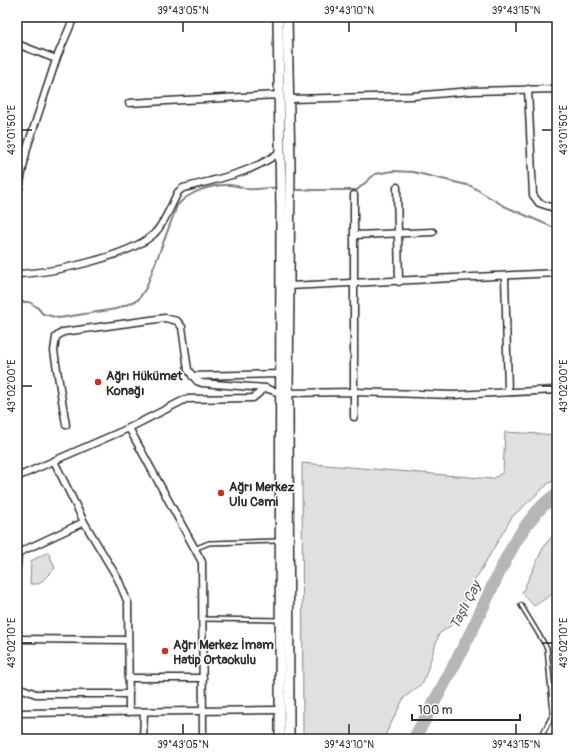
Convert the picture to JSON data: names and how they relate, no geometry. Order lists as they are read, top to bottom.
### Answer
{
  "water": ["Taşlı Çay"],
  "places": ["Ağrı Hükümet Konağı", "Ağrı Merkez Ulu Cami", "Ağrı Merkez İmam Hatip Ortaokulu"],
  "scale_bar": "100 m",
  "coordinates": [
    "39°43'05\"N",
    "39°43'10\"N",
    "39°43'15\"N",
    "43°01'50\"E",
    "43°02'00\"E",
    "43°02'10\"E"
  ]
}
